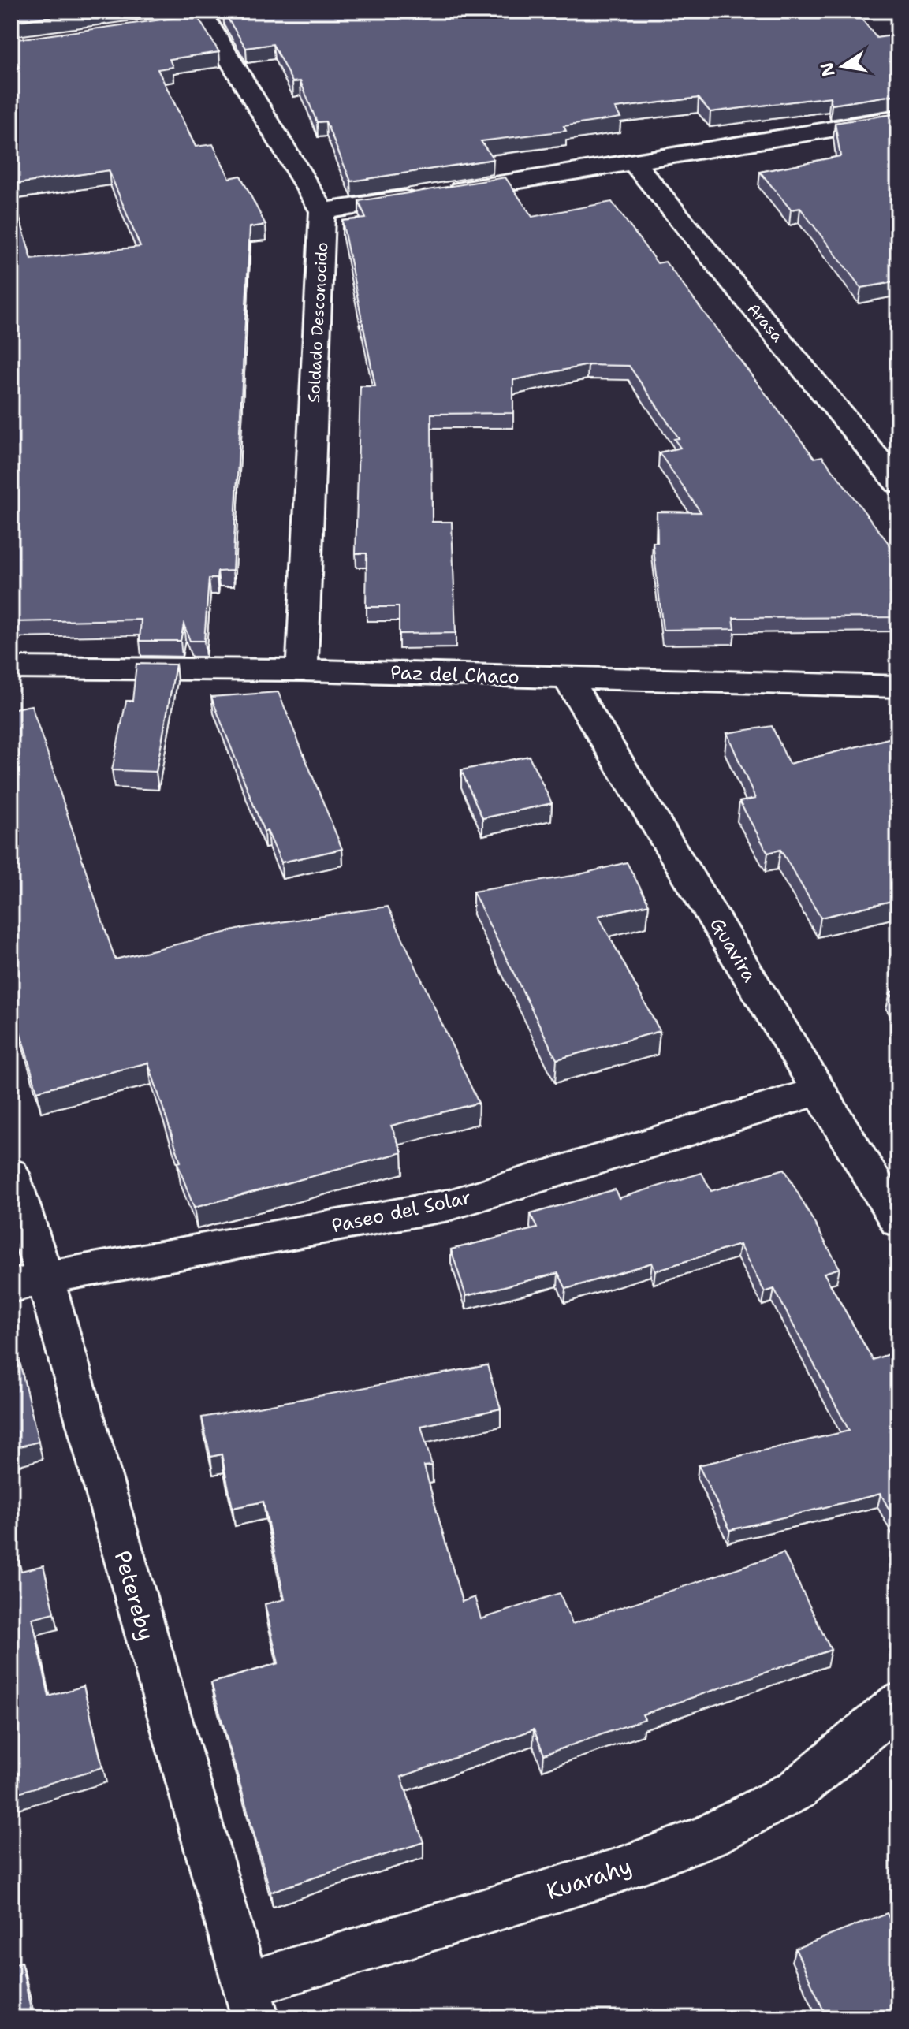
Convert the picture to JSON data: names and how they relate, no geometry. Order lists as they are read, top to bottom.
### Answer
{
  "streets": {
    "street": [
      "Soldado Desconocido",
      "Arasa",
      "Paz del Chaco",
      "Guavira",
      "Paseo del Solar",
      "Petereby",
      "Kuarahy"
    ]
  },
  "crossings": [
    ["Soldado Desconocido", "Paz del Chaco"],
    ["Paz del Chaco", "Guavira"],
    ["Guavira", "Paseo del Solar"],
    ["Paseo del Solar", "Petereby"],
    ["Petereby", "Kuarahy"]
  ],
  "north": "left"
}
